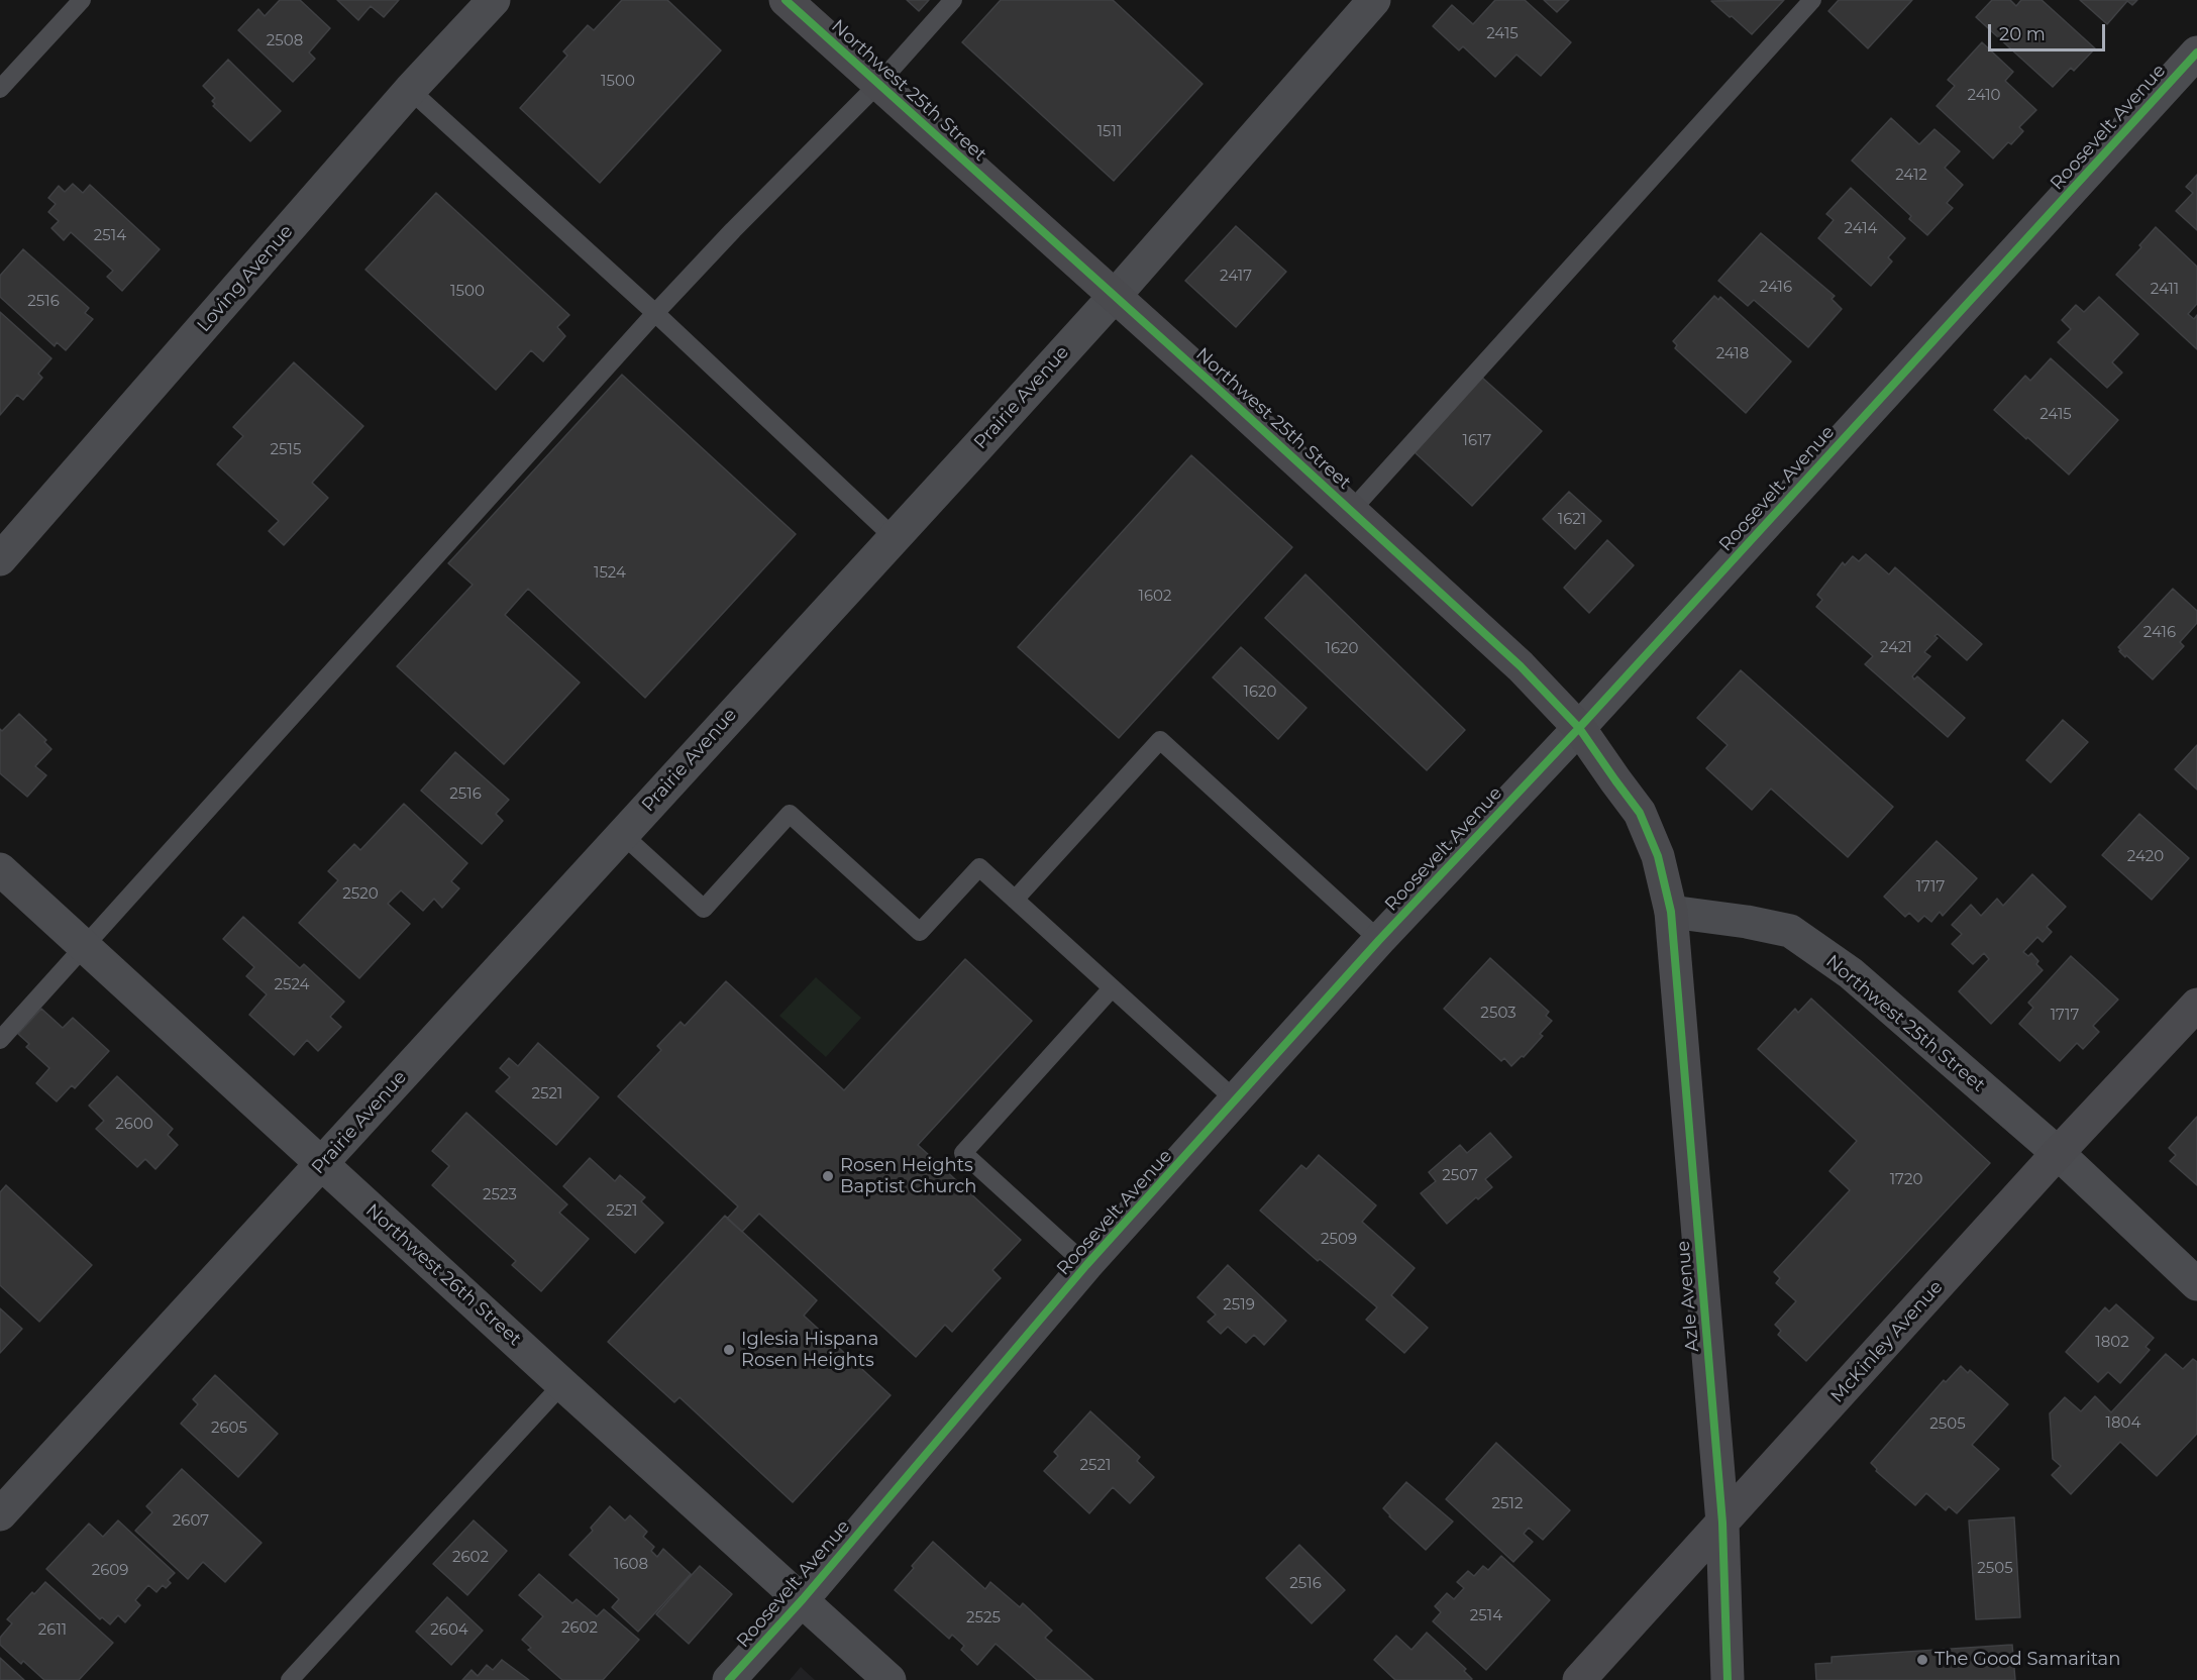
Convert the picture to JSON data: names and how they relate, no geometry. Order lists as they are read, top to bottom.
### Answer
{
  "streets": {
    "street": [
      "Northwest 25th Street",
      "Roosevelt Avenue",
      "Loving Avenue",
      "Prairie Avenue",
      "Northwest 26th Street",
      "Azle Avenue",
      "McKinley Avenue"
    ]
  },
  "crossings": [
    ["Northwest 25th Street", "Roosevelt Avenue"],
    ["Northwest 25th Street", "Prairie Avenue"],
    ["Northwest 25th Street", "Azle Avenue"],
    ["Northwest 25th Street", "McKinley Avenue"],
    ["Roosevelt Avenue", "Northwest 26th Street"],
    ["Prairie Avenue", "Northwest 26th Street"],
    ["Azle Avenue", "McKinley Avenue"]
  ],
  "places": ["Rosen Heights Baptist Church", "Iglesia Hispana Rosen Heights", "The Good Samaritan"],
  "house_numbers": [
    "2415",
    "2508",
    "1500",
    "2410",
    "1511",
    "2412",
    "2414",
    "2514",
    "2417",
    "2416",
    "2411",
    "1500",
    "2516",
    "2418",
    "2415",
    "1617",
    "2515",
    "1621",
    "1524",
    "1602",
    "2416",
    "2421",
    "1620",
    "1620",
    "2516",
    "2420",
    "1717",
    "2520",
    "2524",
    "2503",
    "1717",
    "2521",
    "2600",
    "2507",
    "1720",
    "2523",
    "2521",
    "2509",
    "2519",
    "1802",
    "1804",
    "2505",
    "2605",
    "2521",
    "2512",
    "2607",
    "2602",
    "1608",
    "2505",
    "2609",
    "2516",
    "2514",
    "2525",
    "2602",
    "2611",
    "2604"
  ],
  "scale_bar": "20 m"
}
